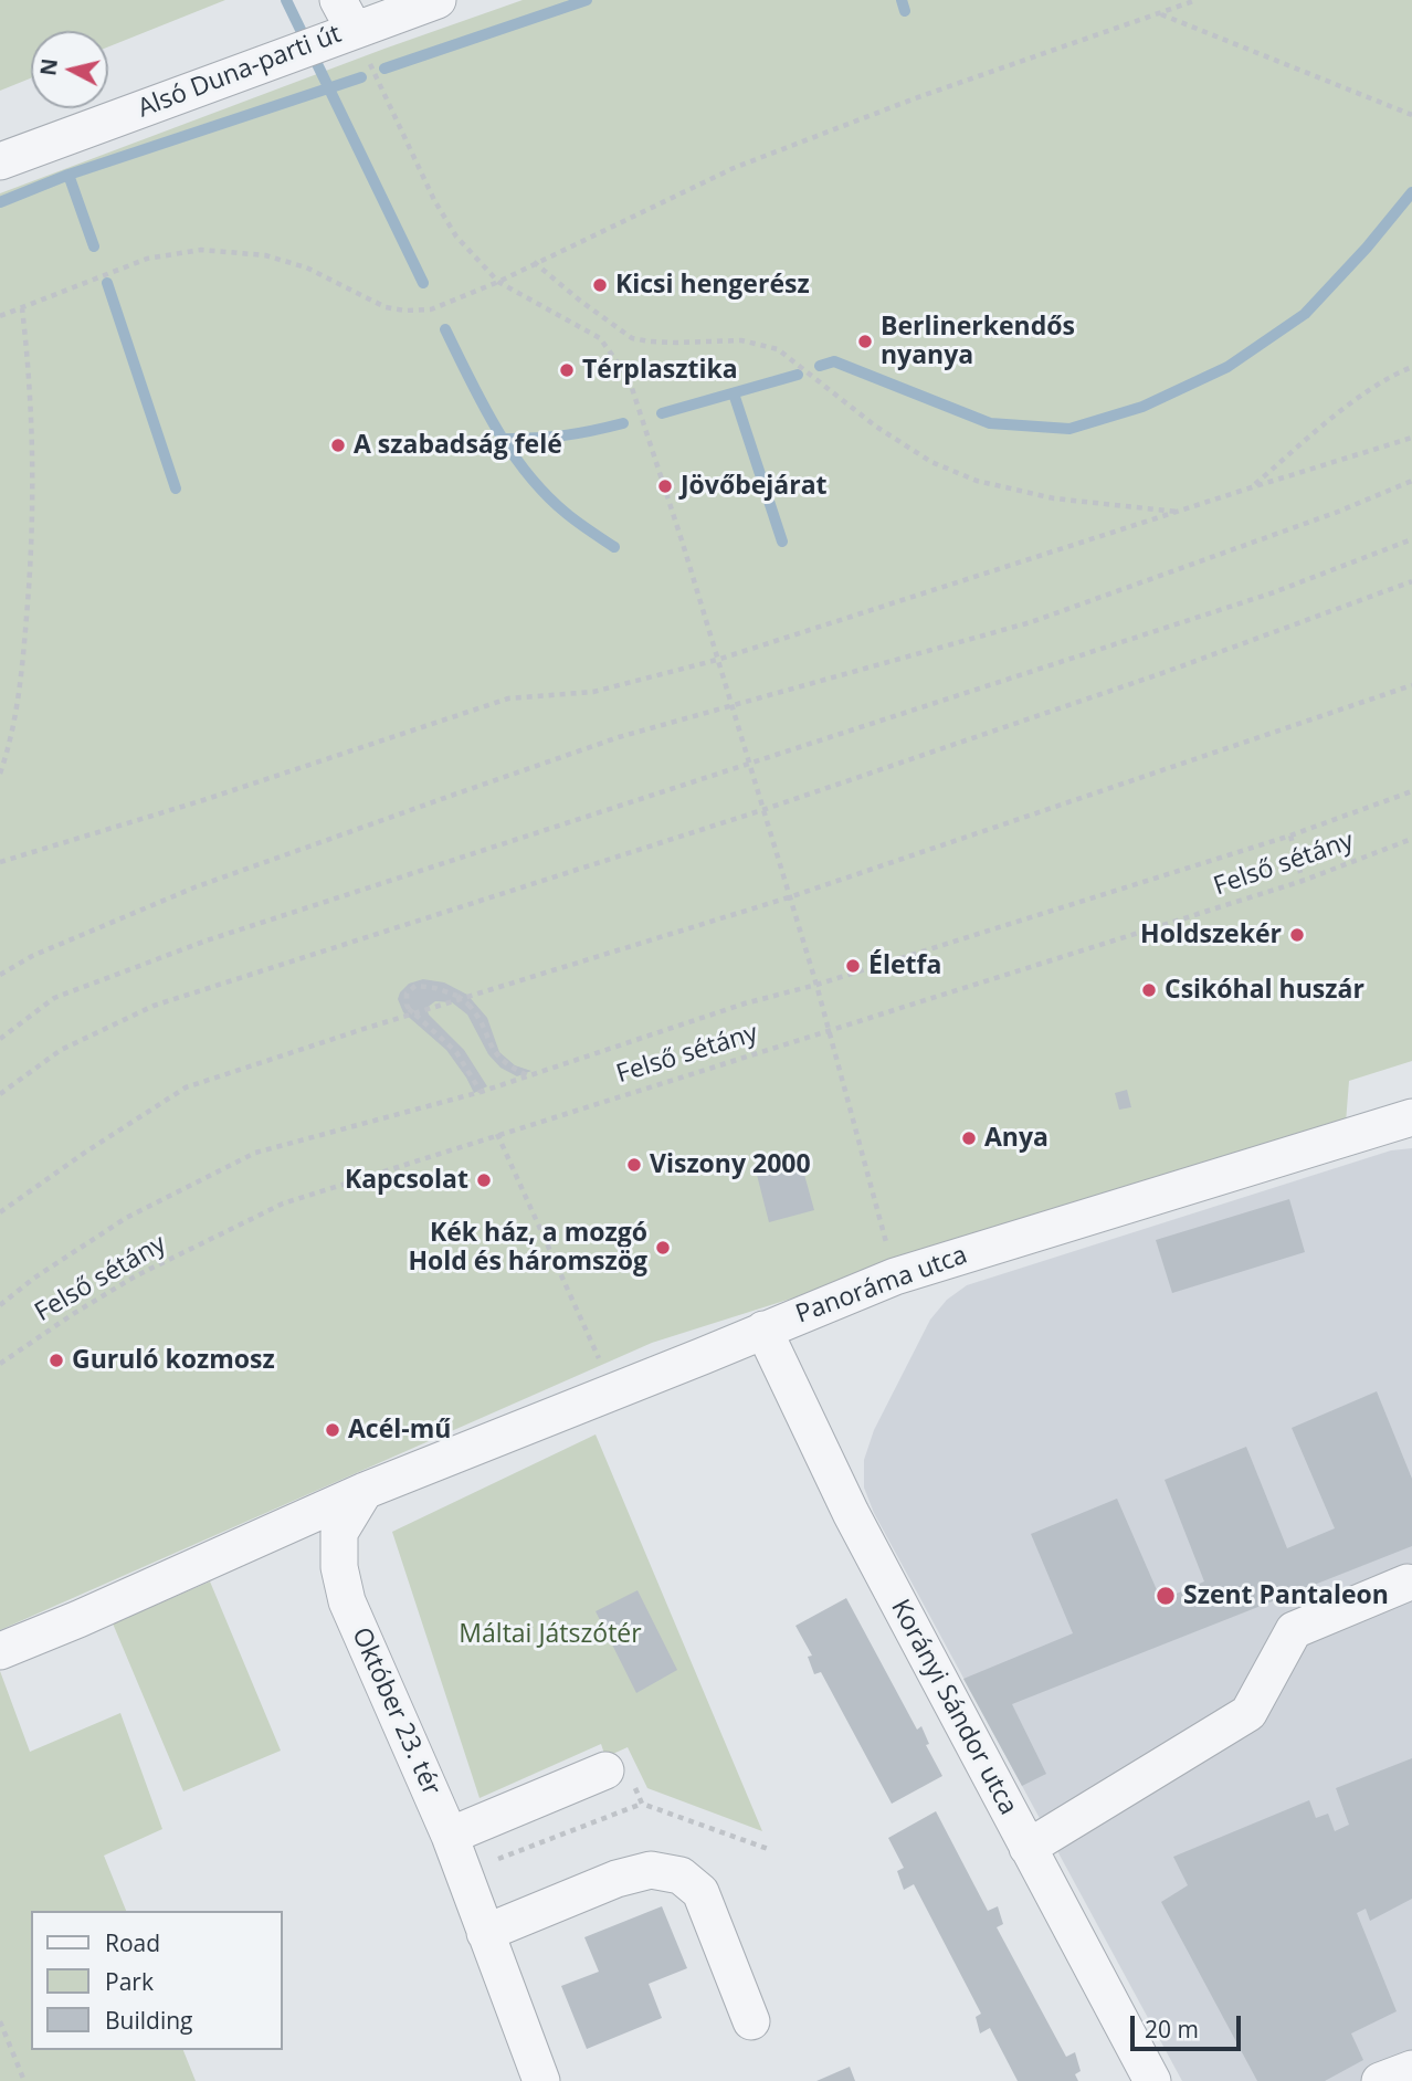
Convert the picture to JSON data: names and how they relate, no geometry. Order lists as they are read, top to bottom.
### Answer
{
  "streets": {
    "street": [
      "Alsó Duna-parti út",
      "Panoráma utca",
      "Korányi Sándor utca",
      "Október 23. tér"
    ],
    "path": ["Felső sétány"]
  },
  "crossings": [
    ["Panoráma utca", "Korányi Sándor utca"],
    ["Panoráma utca", "Október 23. tér"]
  ],
  "parks": ["Máltai Játszótér"],
  "places": [
    "Kicsi hengerész",
    "Berlinerkendős nyanya",
    "Térplasztika",
    "A szabadság felé",
    "Jövőbejárat",
    "Holdszekér",
    "Életfa",
    "Csikóhal huszár",
    "Anya",
    "Viszony 2000",
    "Kapcsolat",
    "Kék ház, a mozgó Hold és háromszög",
    "Guruló kozmosz",
    "Acél-mű",
    "Szent Pantaleon"
  ],
  "legend": ["Road", "Park", "Building"],
  "scale_bar": "20 m",
  "north": "left"
}
